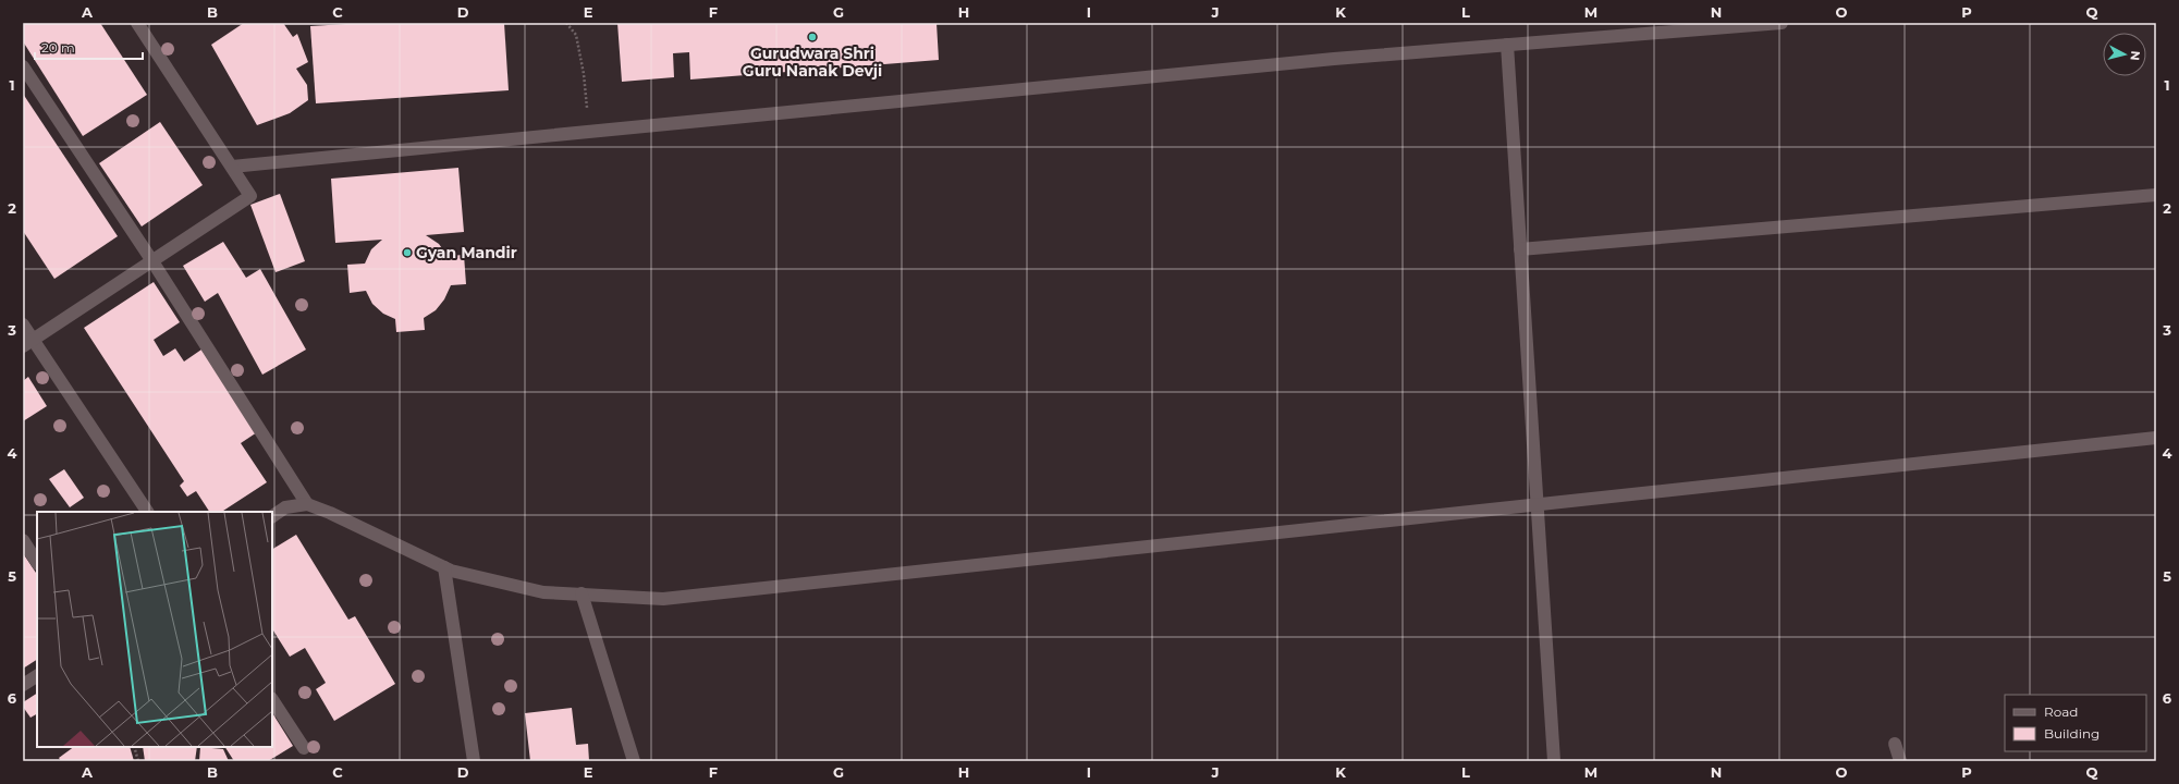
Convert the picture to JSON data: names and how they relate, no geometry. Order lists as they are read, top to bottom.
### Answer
{
  "places": ["Gurudwara Shri Guru Nanak Devji", "Gyan Mandir"],
  "legend": ["Road", "Building"],
  "scale_bar": "20 m",
  "north": "right",
  "grid": {
    "columns": [
      "A",
      "B",
      "C",
      "D",
      "E",
      "F",
      "G",
      "H",
      "I",
      "J",
      "K",
      "L",
      "M",
      "N",
      "O",
      "P",
      "Q"
    ],
    "rows": [
      "1",
      "2",
      "3",
      "4",
      "5",
      "6"
    ]
  }
}
